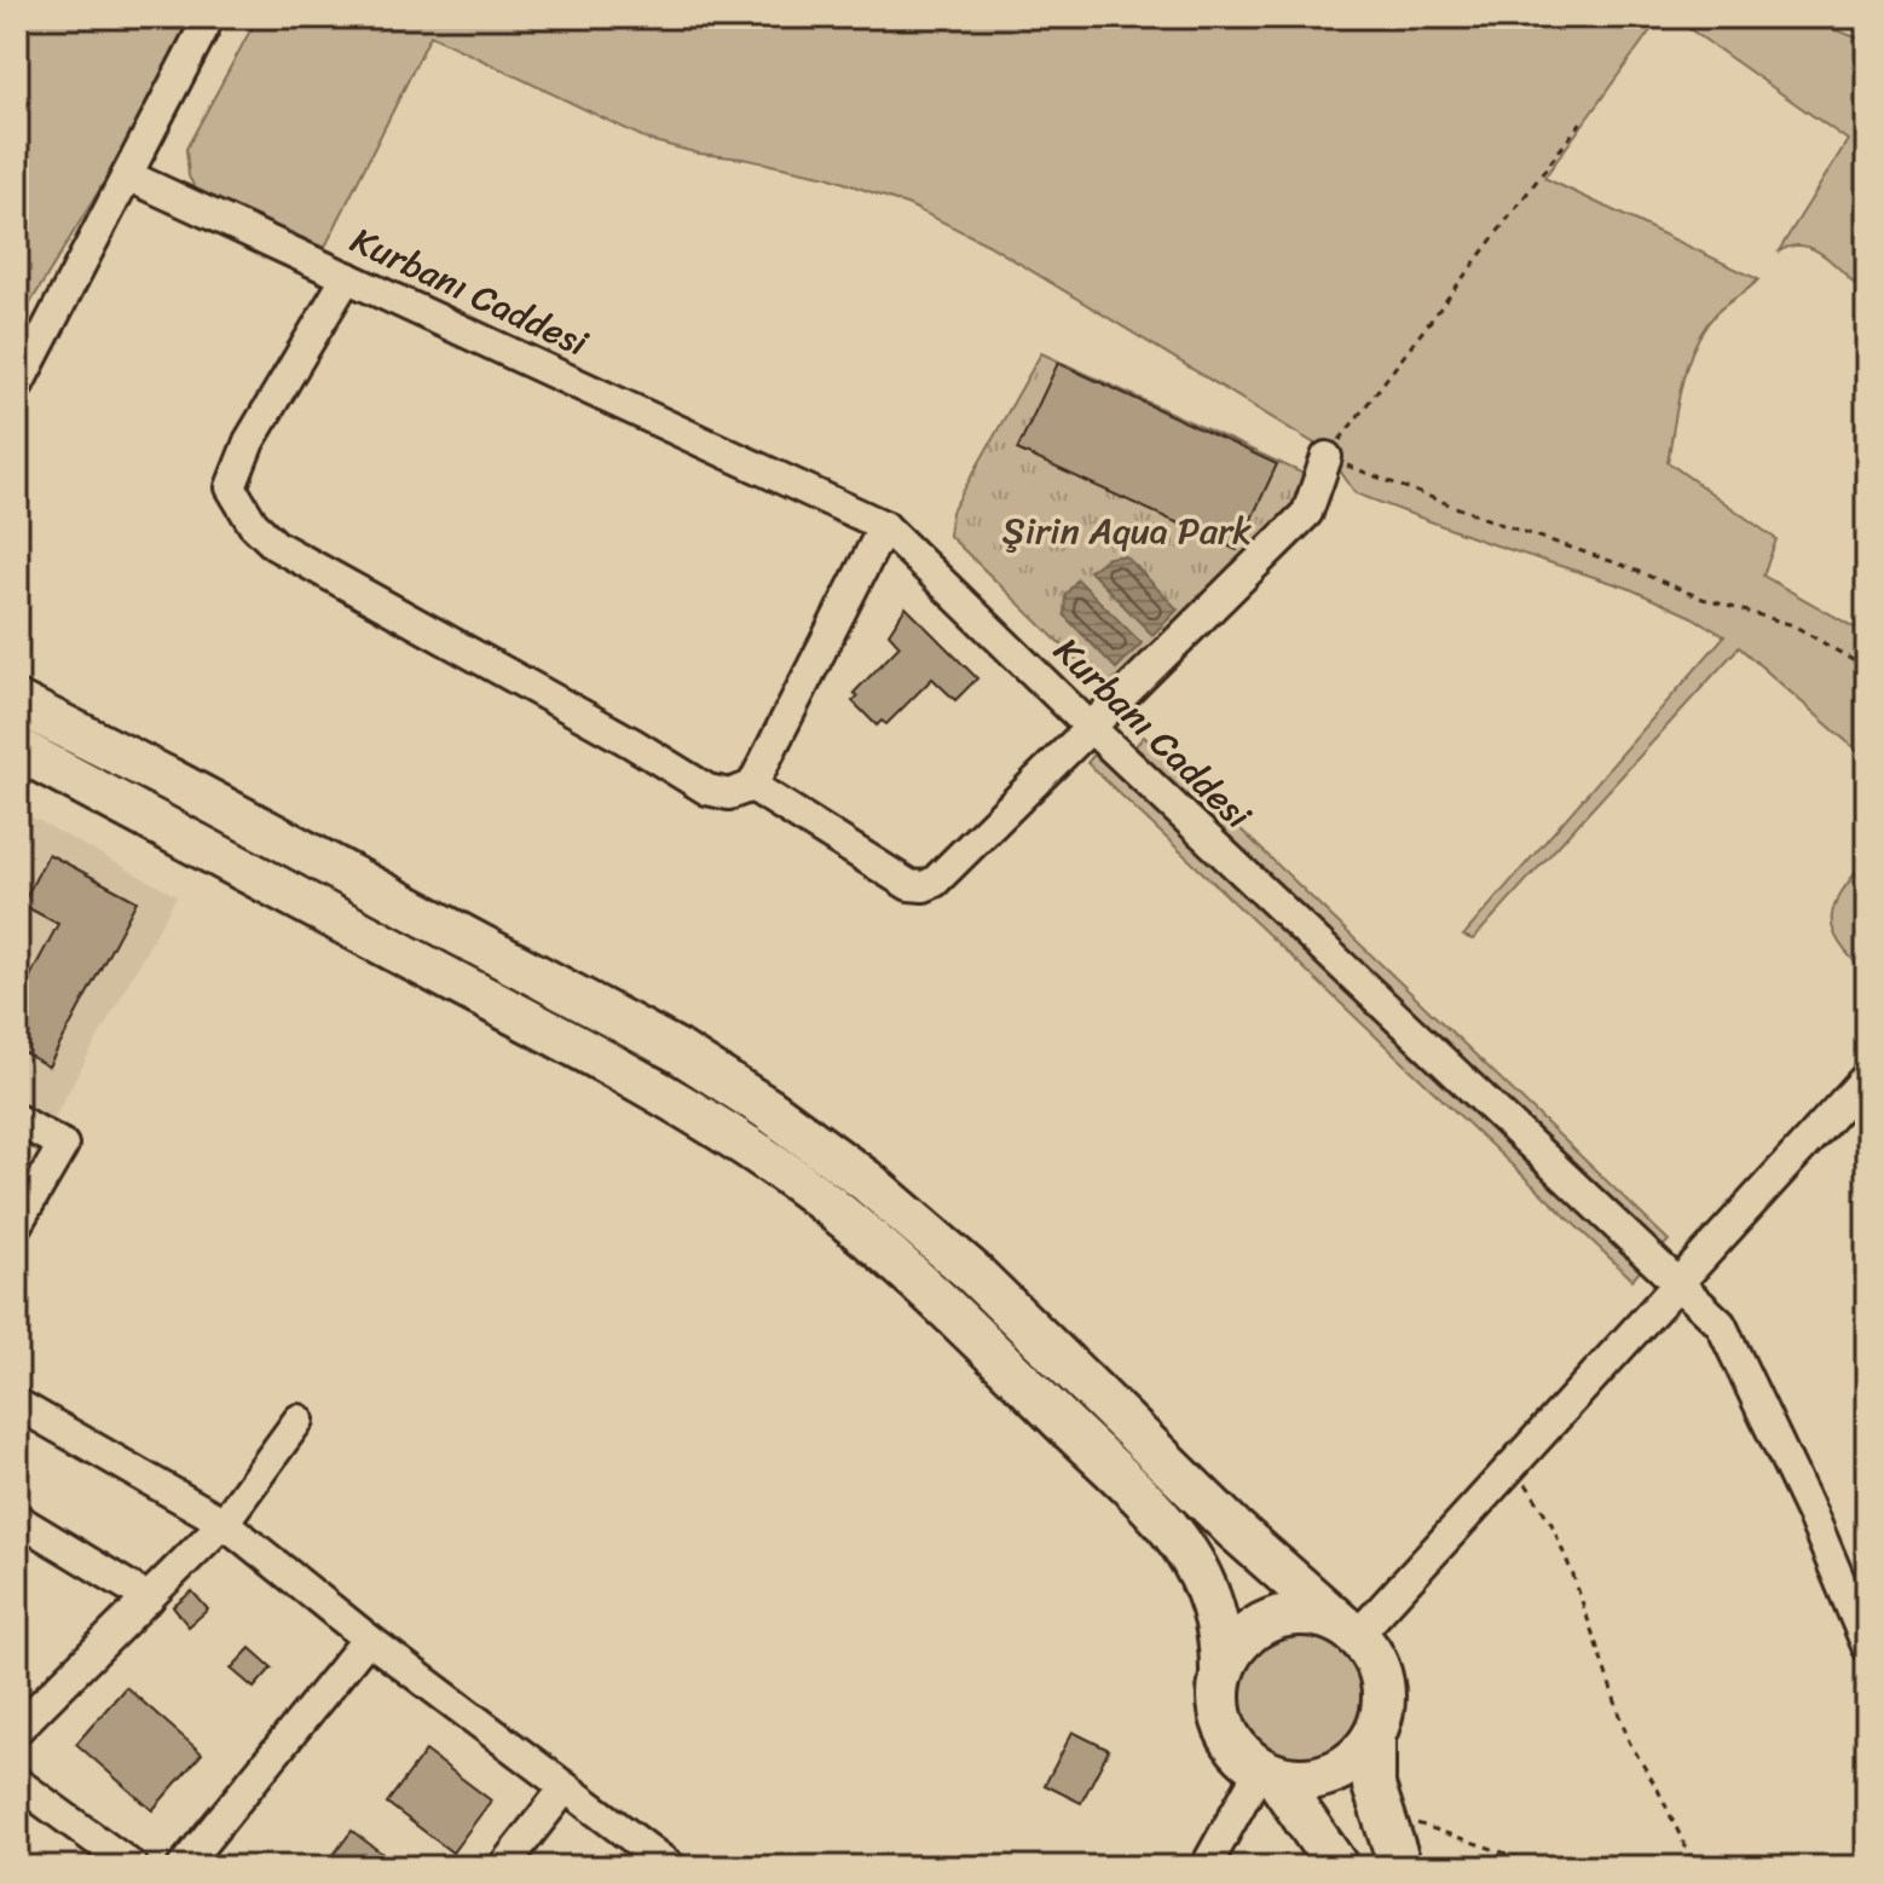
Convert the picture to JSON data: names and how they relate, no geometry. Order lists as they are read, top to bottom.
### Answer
{
  "streets": {
    "street": ["Kurbanı Caddesi"]
  },
  "parks": ["Şirin Aqua Park"]
}
